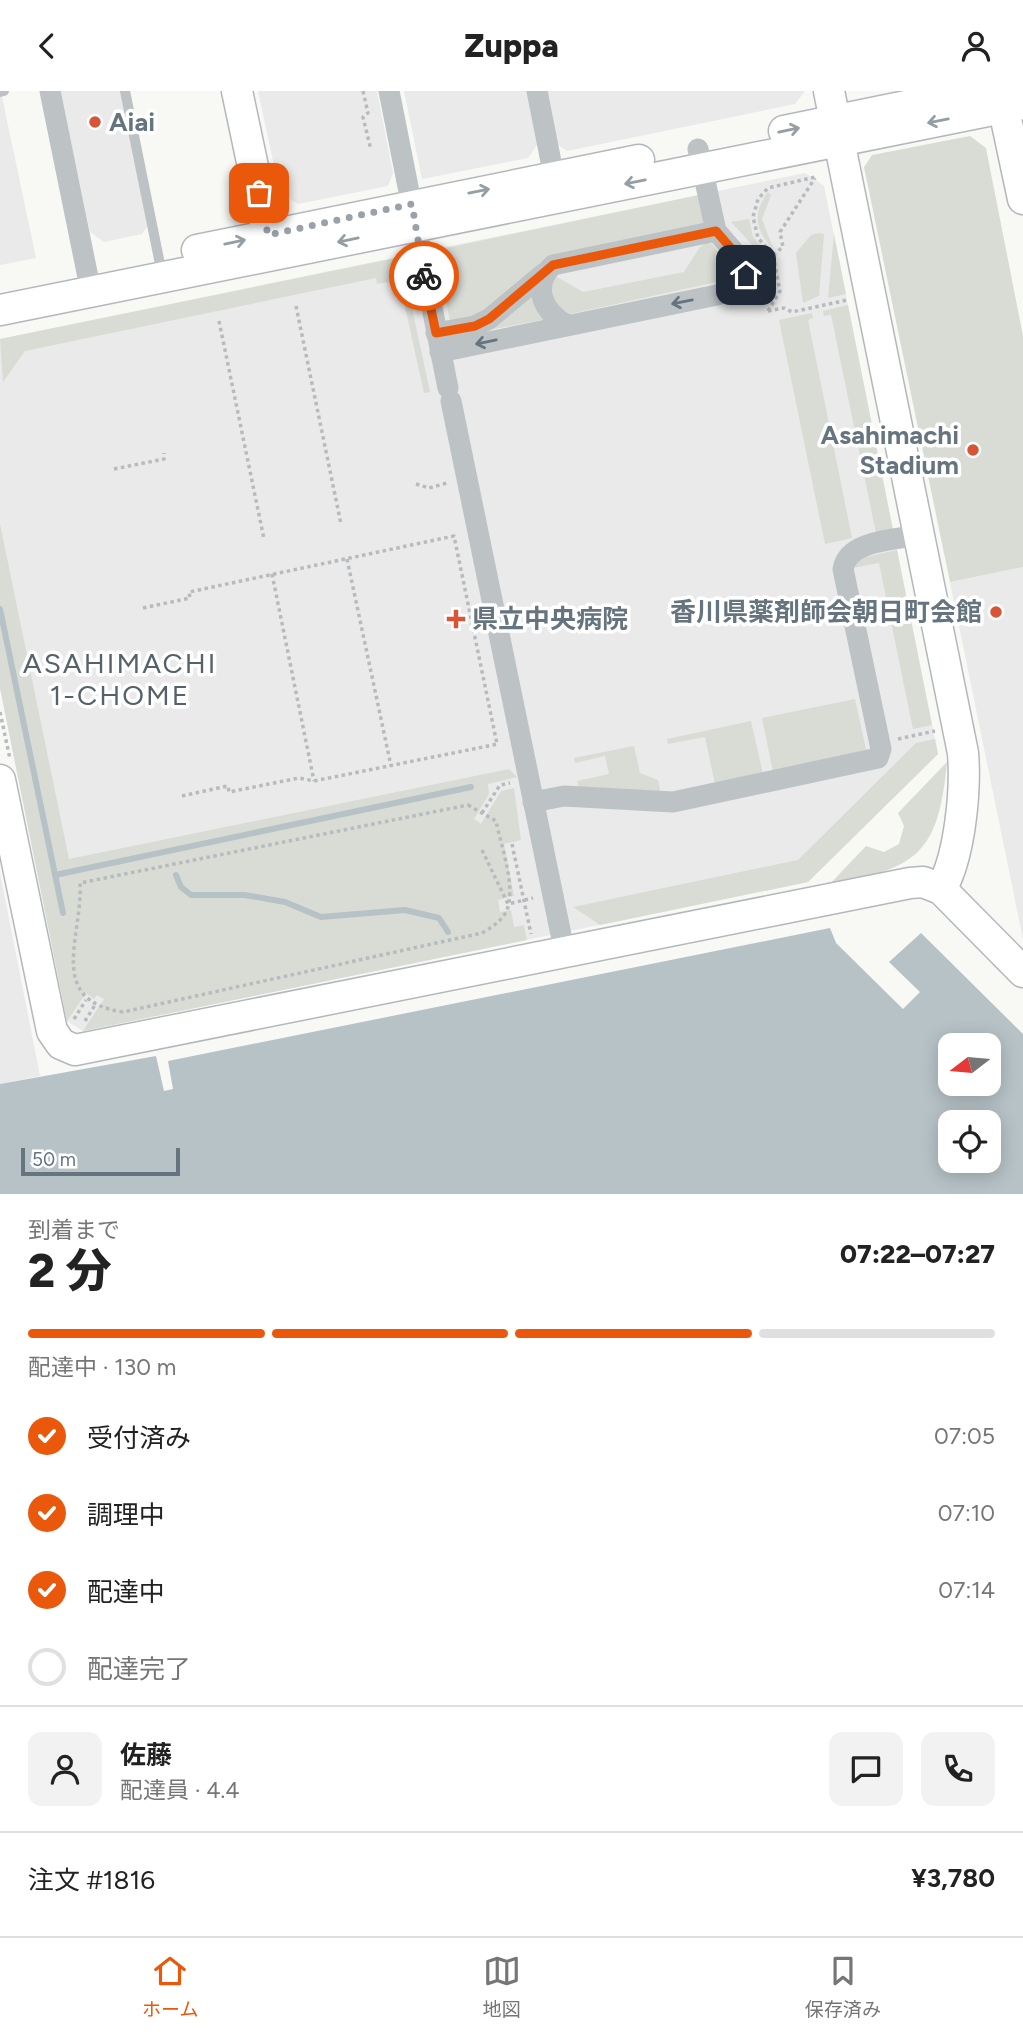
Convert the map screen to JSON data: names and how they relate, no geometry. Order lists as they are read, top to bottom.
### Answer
{
  "districts": ["ASAHIMACHI 1-CHOME"],
  "places": {
    "other": ["Aiai", "Asahimachi Stadium", "香川県薬剤師会朝日町会館"],
    "health": ["県立中央病院"]
  },
  "scale_bar": "50 m",
  "north": "left",
  "page": {
    "header": "Zuppa",
    "scale": "50 m",
    "heading": ["2 分", "到着まで", "07:22–07:27"],
    "panel": [
      "佐藤",
      "配達員 · 4.4",
      "注文 #1816",
      "¥3,780"
    ],
    "bar": "配達中 · 130 m",
    "list": [
      ["受付済み", "07:05"],
      ["調理中", "07:10"],
      ["配達中", "07:14"],
      "配達完了"
    ],
    "tabs": ["ホーム", "地図", "保存済み"]
  }
}
